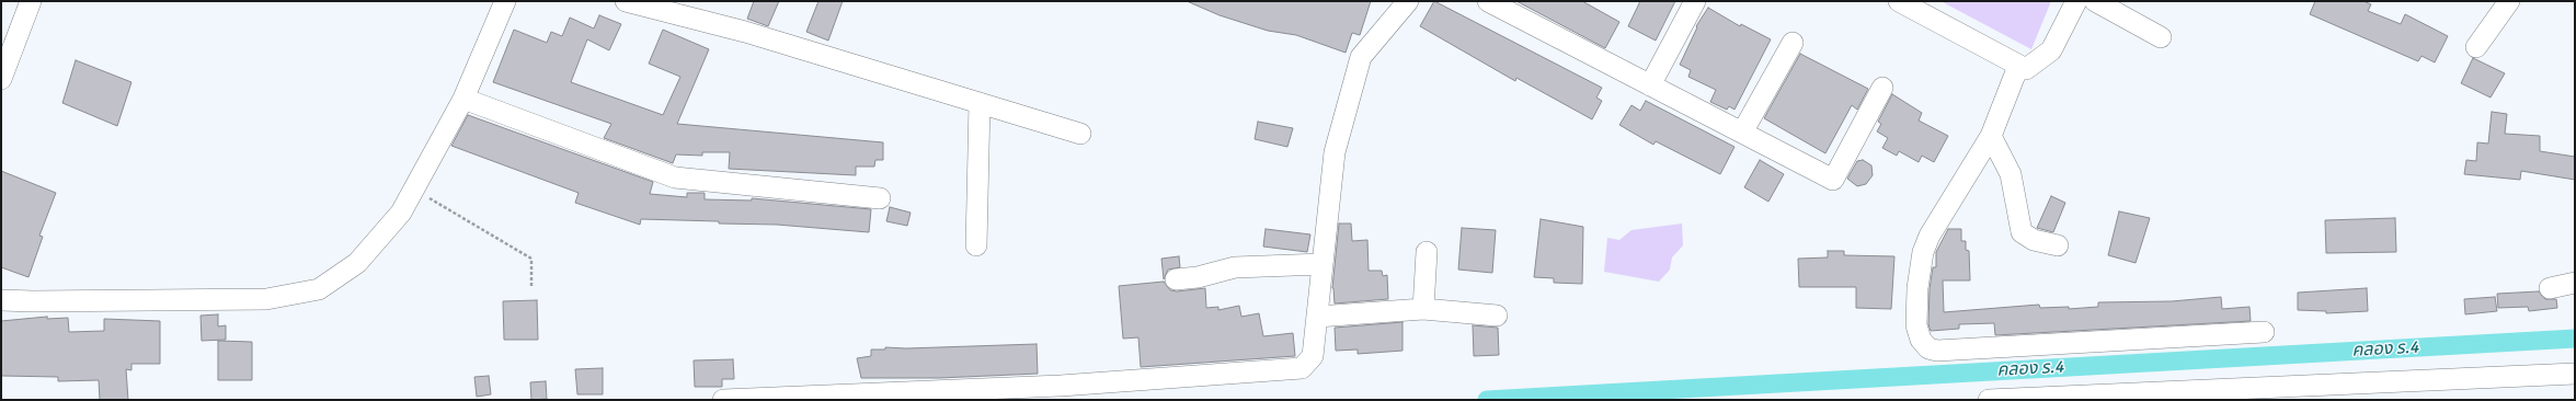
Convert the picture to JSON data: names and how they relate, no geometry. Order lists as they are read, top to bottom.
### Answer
{
  "water": ["คลอง ร.4"]
}
